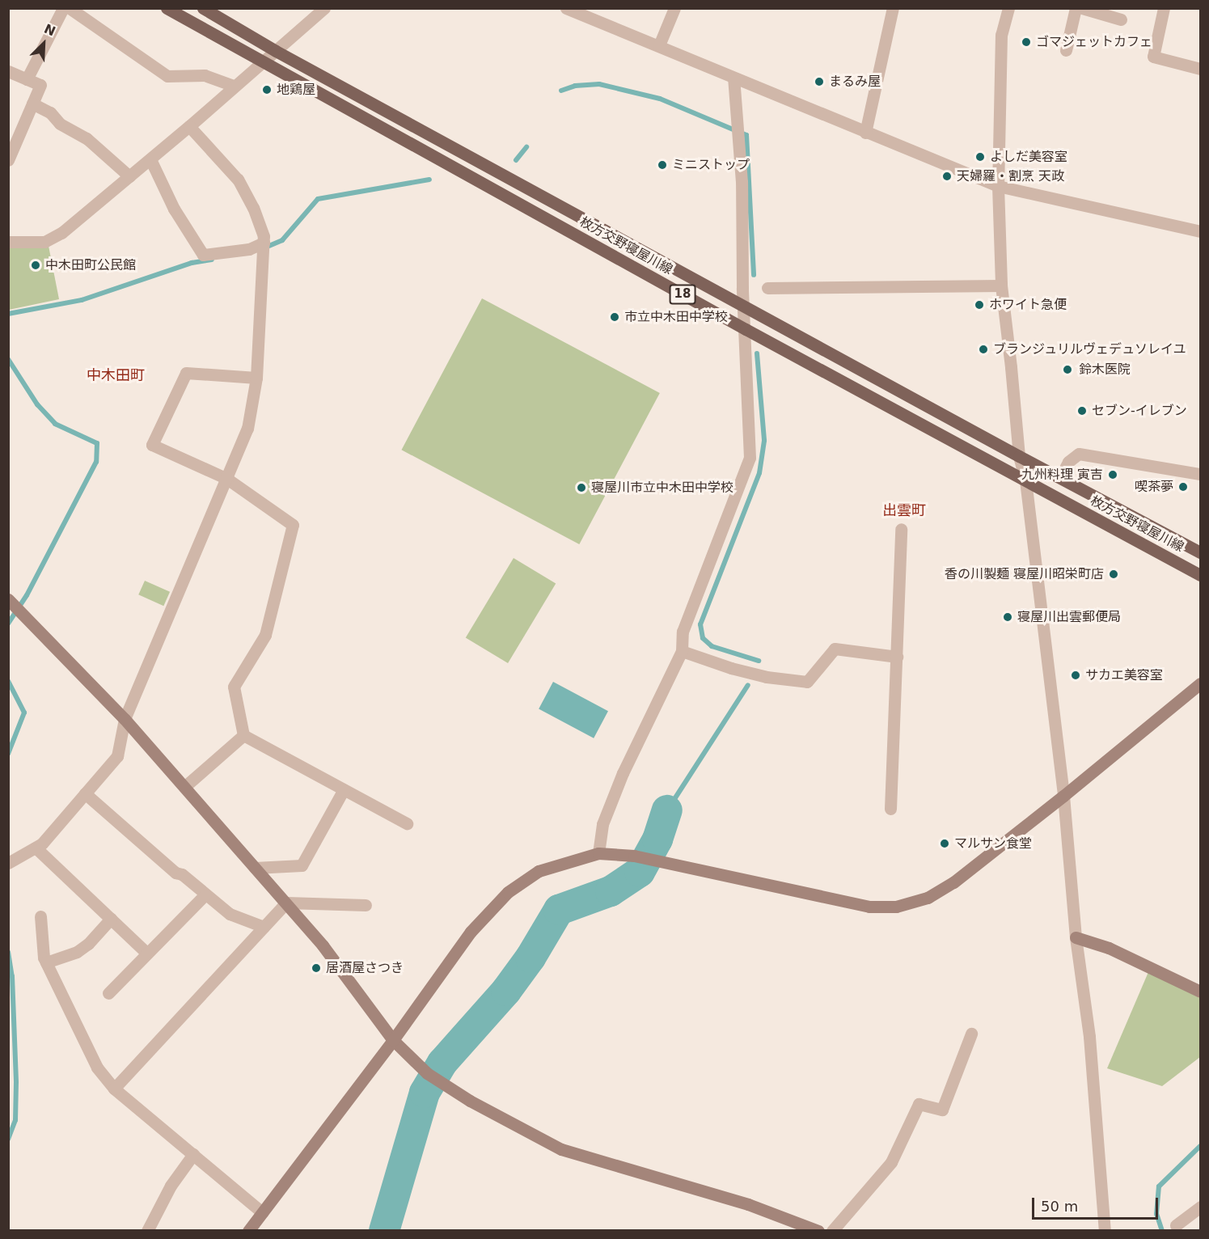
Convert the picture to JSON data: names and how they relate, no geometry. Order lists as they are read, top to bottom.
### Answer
{
  "streets": {
    "main road": ["枚方交野寝屋川線", "18"]
  },
  "districts": ["中木田町", "出雲町"],
  "places": [
    "ゴマジェットカフェ",
    "まるみ屋",
    "地鶏屋",
    "よしだ美容室",
    "ミニストップ",
    "天婦羅・割烹 天政",
    "中木田町公民館",
    "ホワイト急便",
    "市立中木田中学校",
    "ブランジュリルヴェデュソレイユ",
    "鈴木医院",
    "セブン-イレブン",
    "九州料理 寅吉",
    "喫茶夢",
    "寝屋川市立中木田中学校",
    "香の川製麺 寝屋川昭栄町店",
    "寝屋川出雲郵便局",
    "サカエ美容室",
    "マルサン食堂",
    "居酒屋さつき"
  ],
  "scale_bar": "50 m",
  "north": "top right"
}
